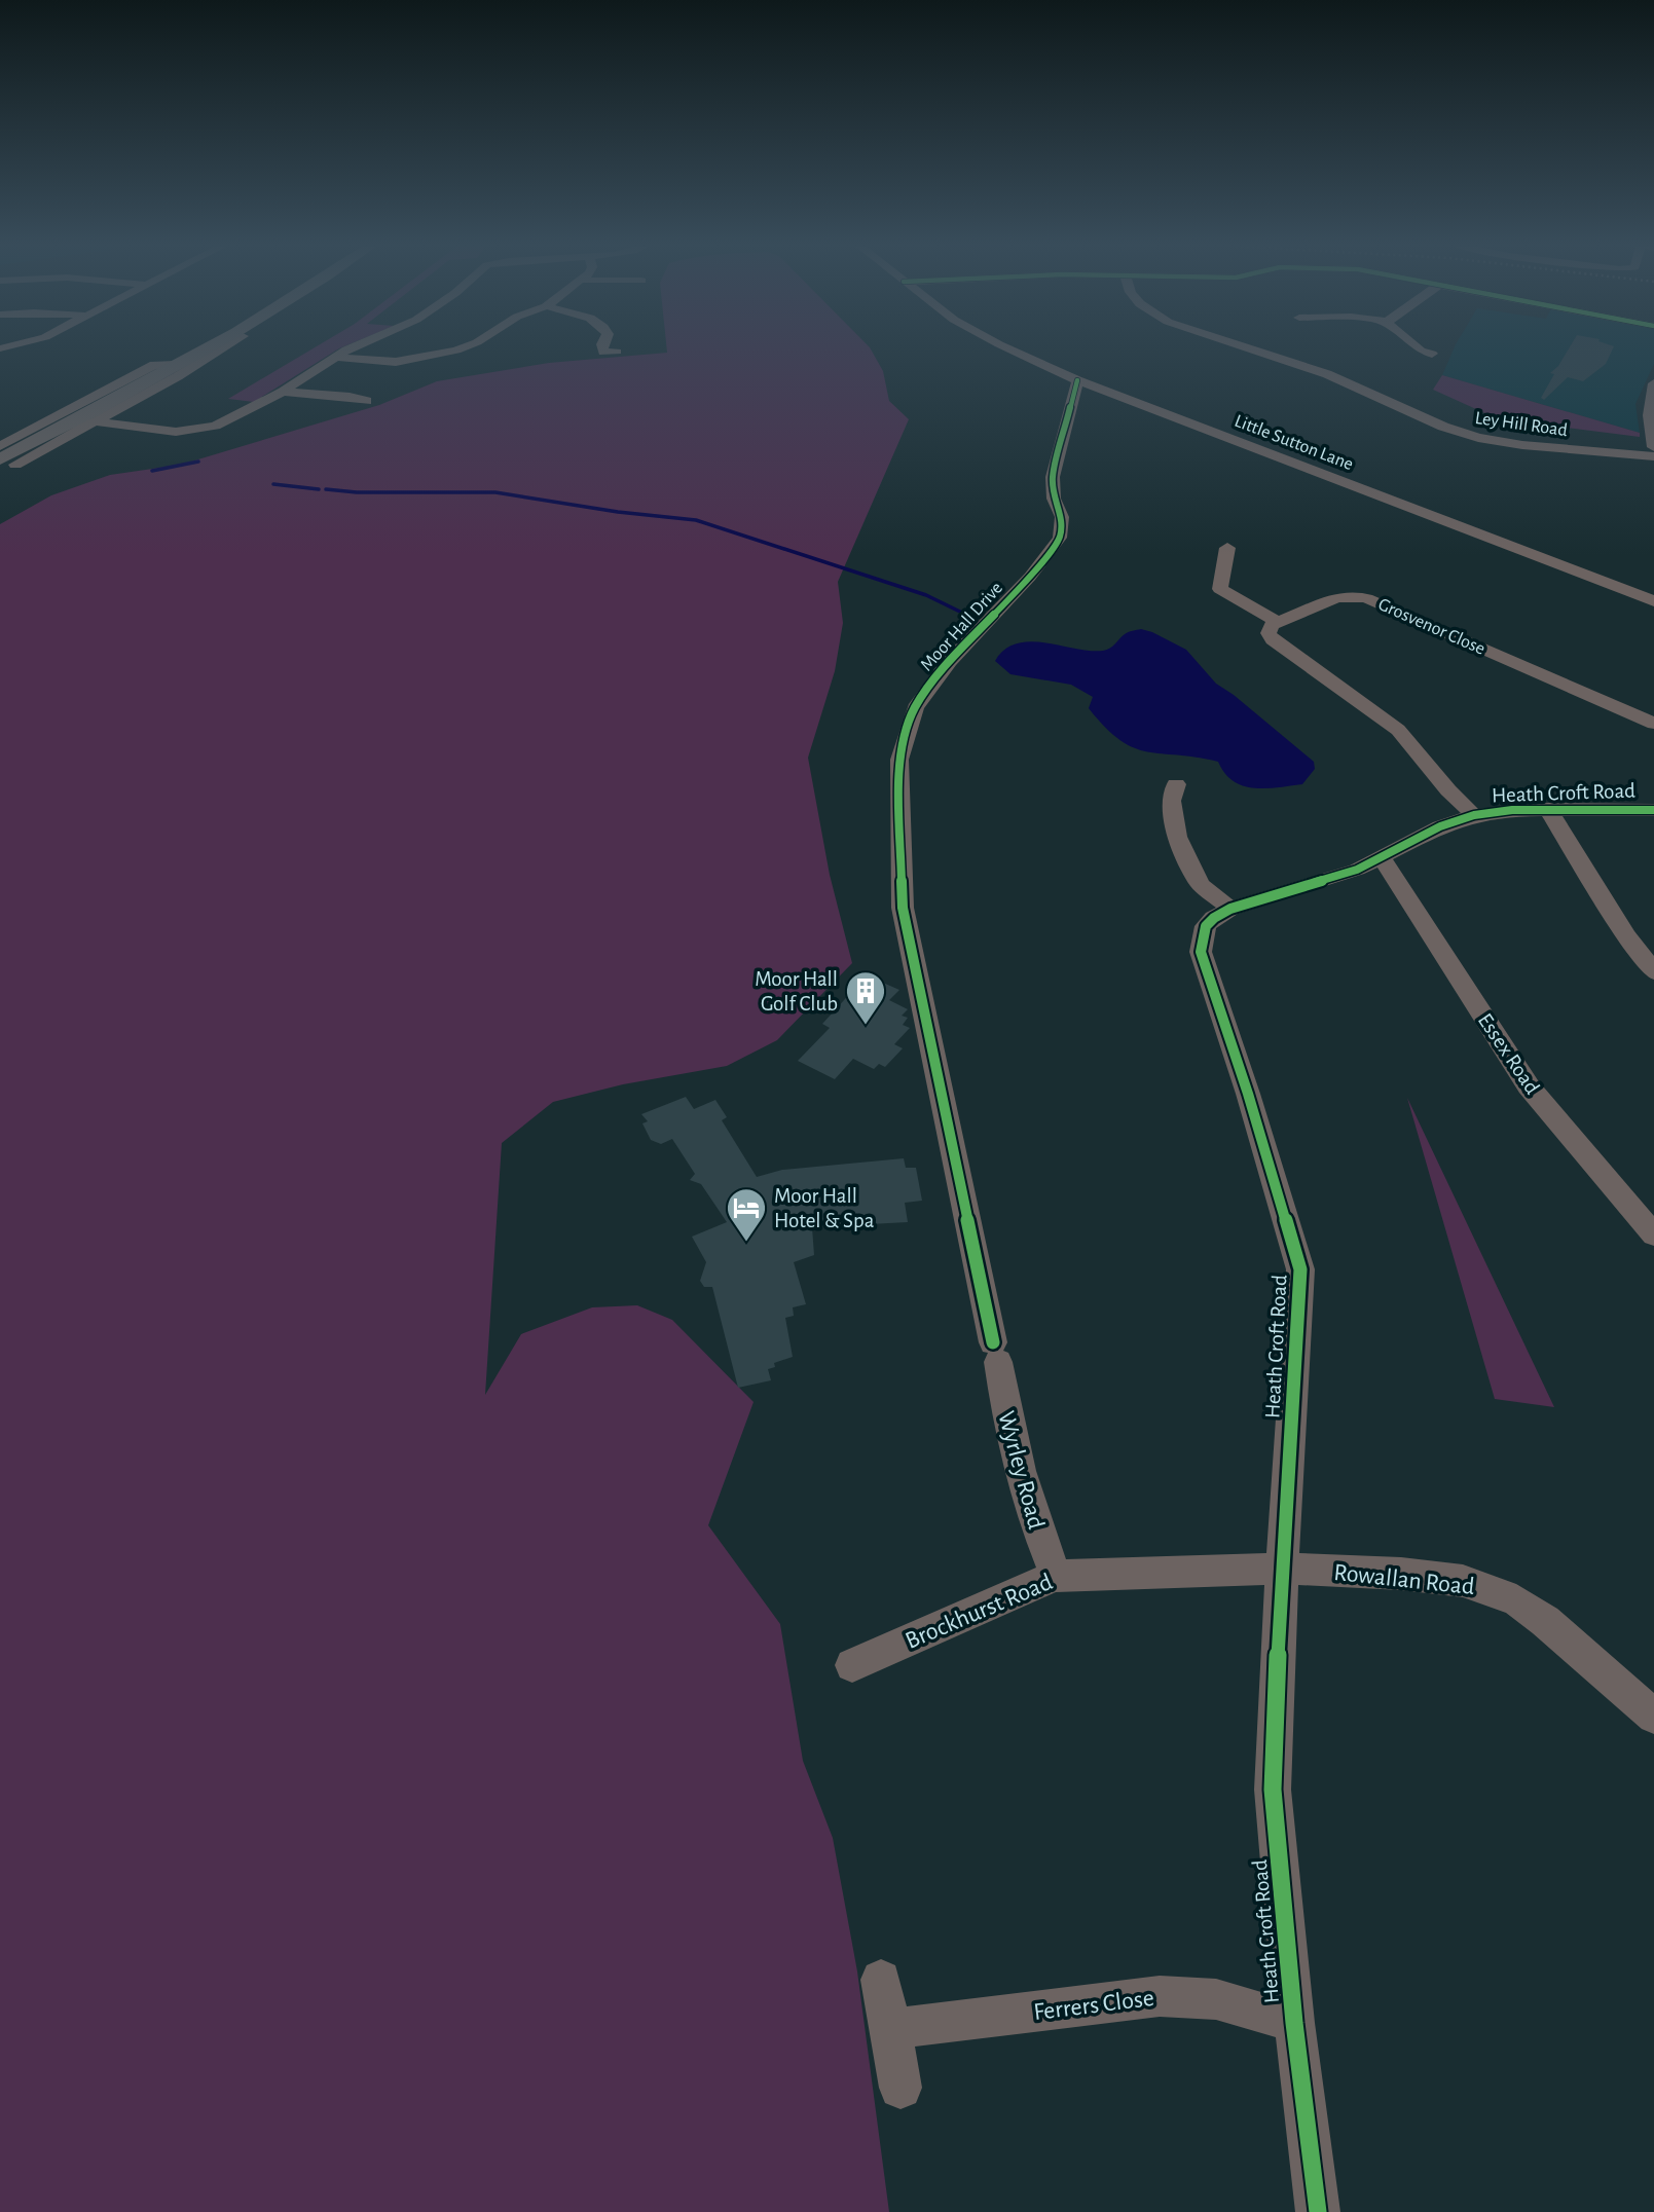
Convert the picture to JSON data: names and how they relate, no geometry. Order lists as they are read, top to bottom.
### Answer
{
  "streets": {
    "street": [
      "Ley Hill Road",
      "Little Sutton Lane",
      "Moor Hall Drive",
      "Grosvenor Close",
      "Heath Croft Road",
      "Essex Road",
      "Wyrley Road",
      "Rowallan Road",
      "Brockhurst Road",
      "Ferrers Close"
    ]
  },
  "crossings": [
    ["Little Sutton Lane", "Moor Hall Drive"],
    ["Moor Hall Drive", "Wyrley Road"],
    ["Heath Croft Road", "Essex Road"],
    ["Heath Croft Road", "Rowallan Road"],
    ["Heath Croft Road", "Brockhurst Road"],
    ["Heath Croft Road", "Ferrers Close"],
    ["Wyrley Road", "Brockhurst Road"],
    ["Rowallan Road", "Brockhurst Road"]
  ],
  "places": {
    "building": ["Moor Hall Golf Club"],
    "hotel": ["Moor Hall Hotel & Spa"]
  }
}
